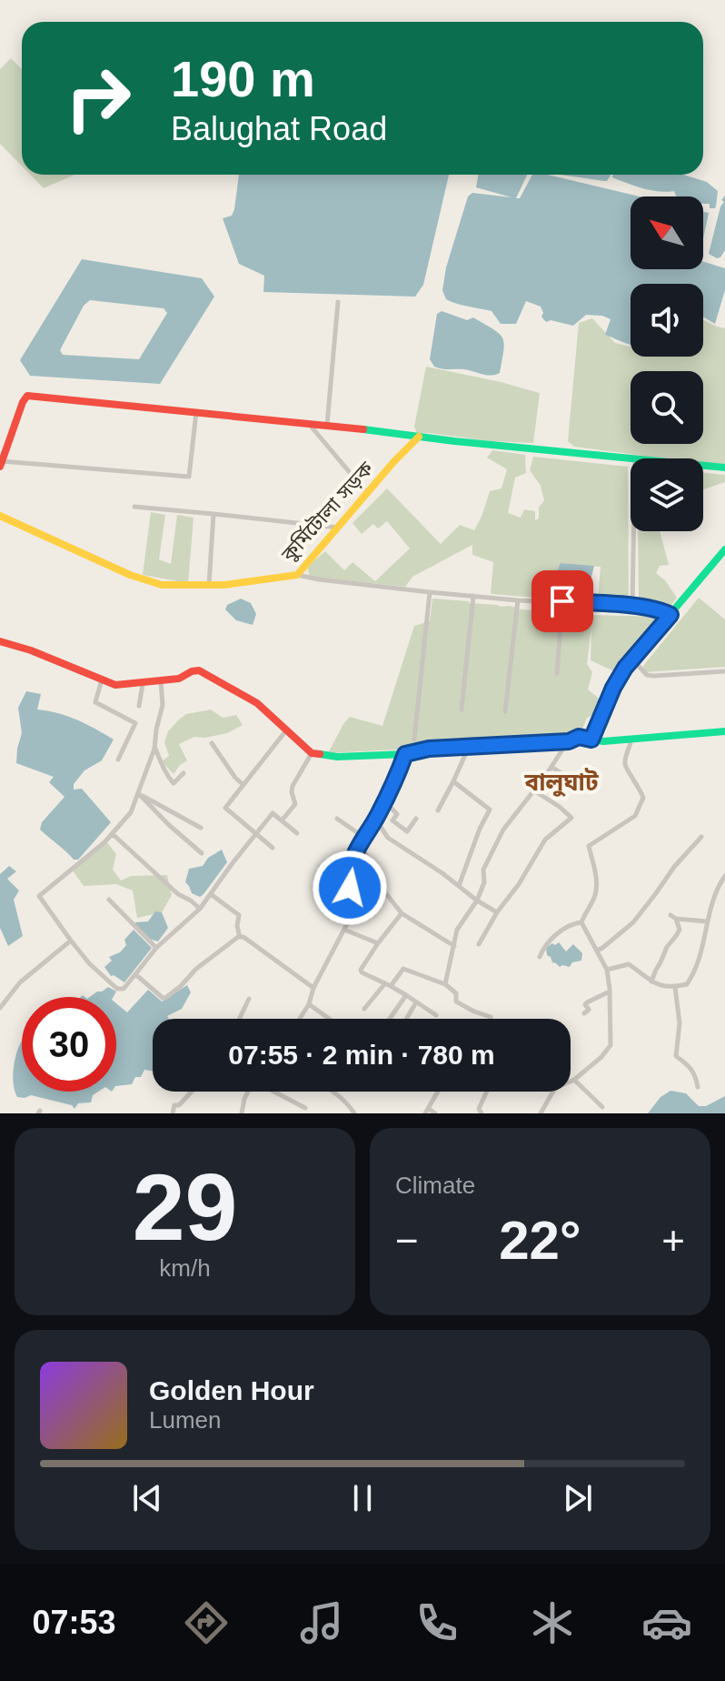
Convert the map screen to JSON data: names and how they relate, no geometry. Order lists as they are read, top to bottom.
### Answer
{
  "streets": {
    "street": ["কুর্মিটোলা সড়ক"]
  },
  "districts": ["বালুঘাট"],
  "north": "top left",
  "page": {
    "turn": ["190 m", "Balughat Road"],
    "limit": "30",
    "trip": "07:55 · 2 min · 780 m",
    "tile": [
      ["29", "km/h"],
      "Climate"
    ],
    "heat": ["−", "22°", "+"],
    "song": ["Golden Hour", "Lumen"],
    "tabs": "07:53"
  }
}
